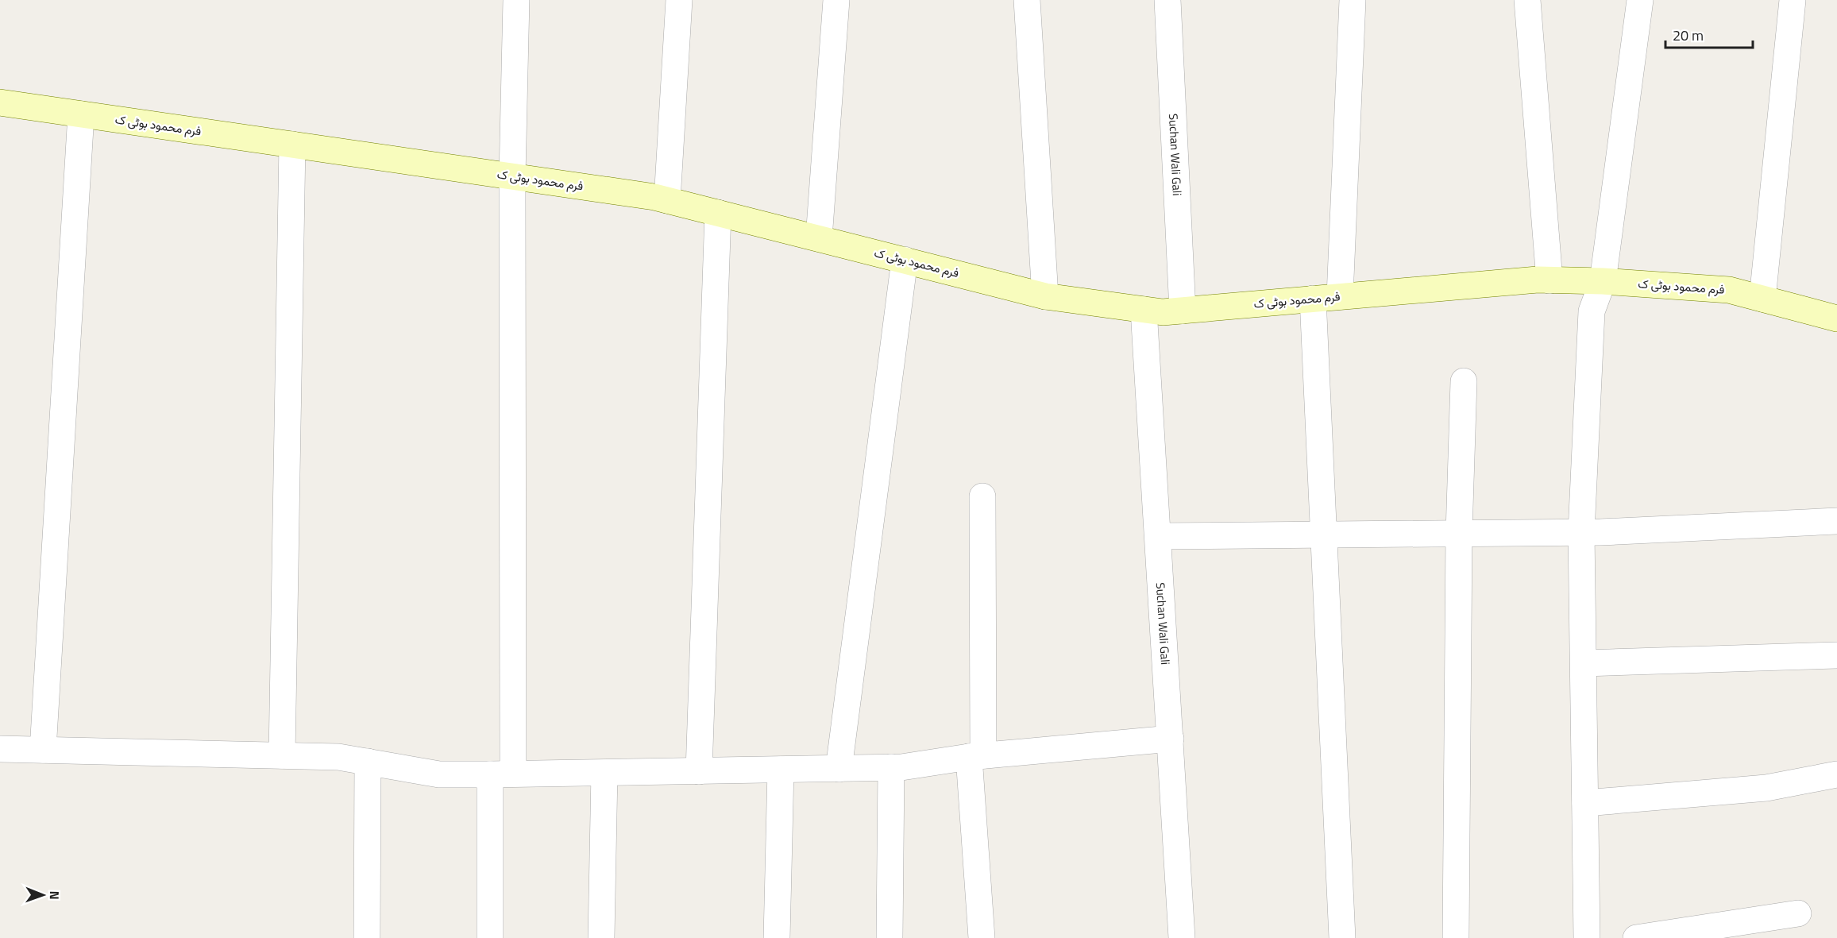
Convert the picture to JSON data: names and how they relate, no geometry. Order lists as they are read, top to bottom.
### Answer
{
  "streets": {
    "street": ["فرم محمود بوٹی ک", "Suchan Wali Gali"]
  },
  "crossings": [
    ["فرم محمود بوٹی ک", "Suchan Wali Gali"]
  ],
  "scale_bar": "20 m",
  "north": "right"
}
